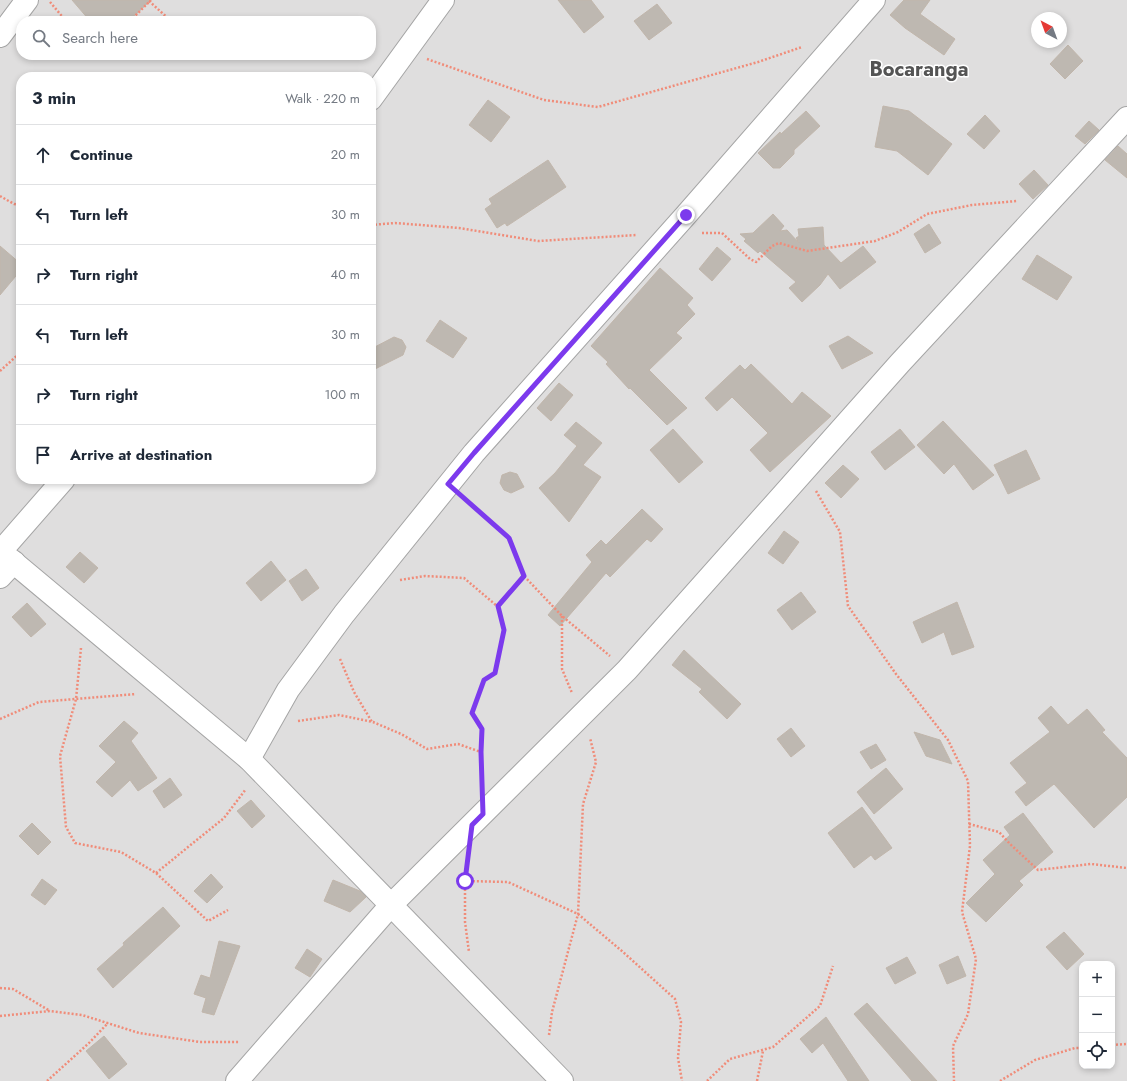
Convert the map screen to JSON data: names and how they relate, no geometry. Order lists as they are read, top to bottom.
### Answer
{
  "districts": ["Bocaranga"],
  "north": "top left",
  "page": {
    "search": "Search here",
    "heading": ["3 min", "Walk · 220 m"],
    "list": [
      ["Continue", "20 m"],
      ["Turn left", "30 m"],
      ["Turn right", "40 m"],
      ["Turn left", "30 m"],
      ["Turn right", "100 m"],
      "Arrive at destination"
    ],
    "map_buttons": ["+", "−"]
  }
}
